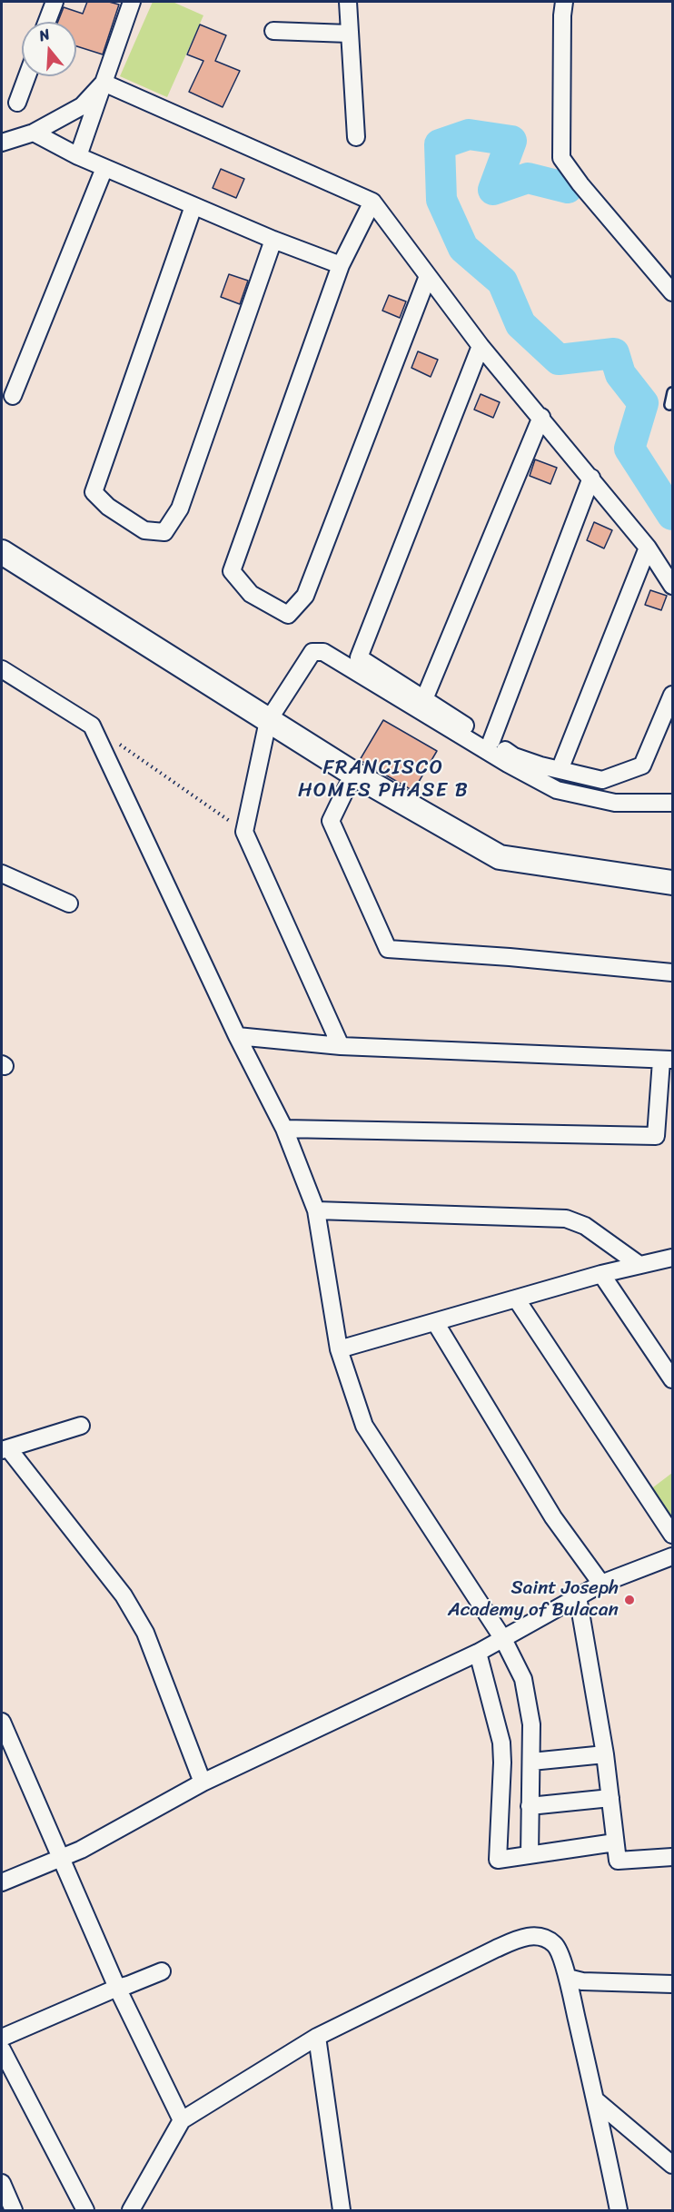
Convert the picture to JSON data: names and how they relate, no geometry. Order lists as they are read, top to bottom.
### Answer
{
  "districts": ["FRANCISCO HOMES PHASE B"],
  "places": ["Saint Joseph Academy of Bulacan"],
  "north": "top"
}
